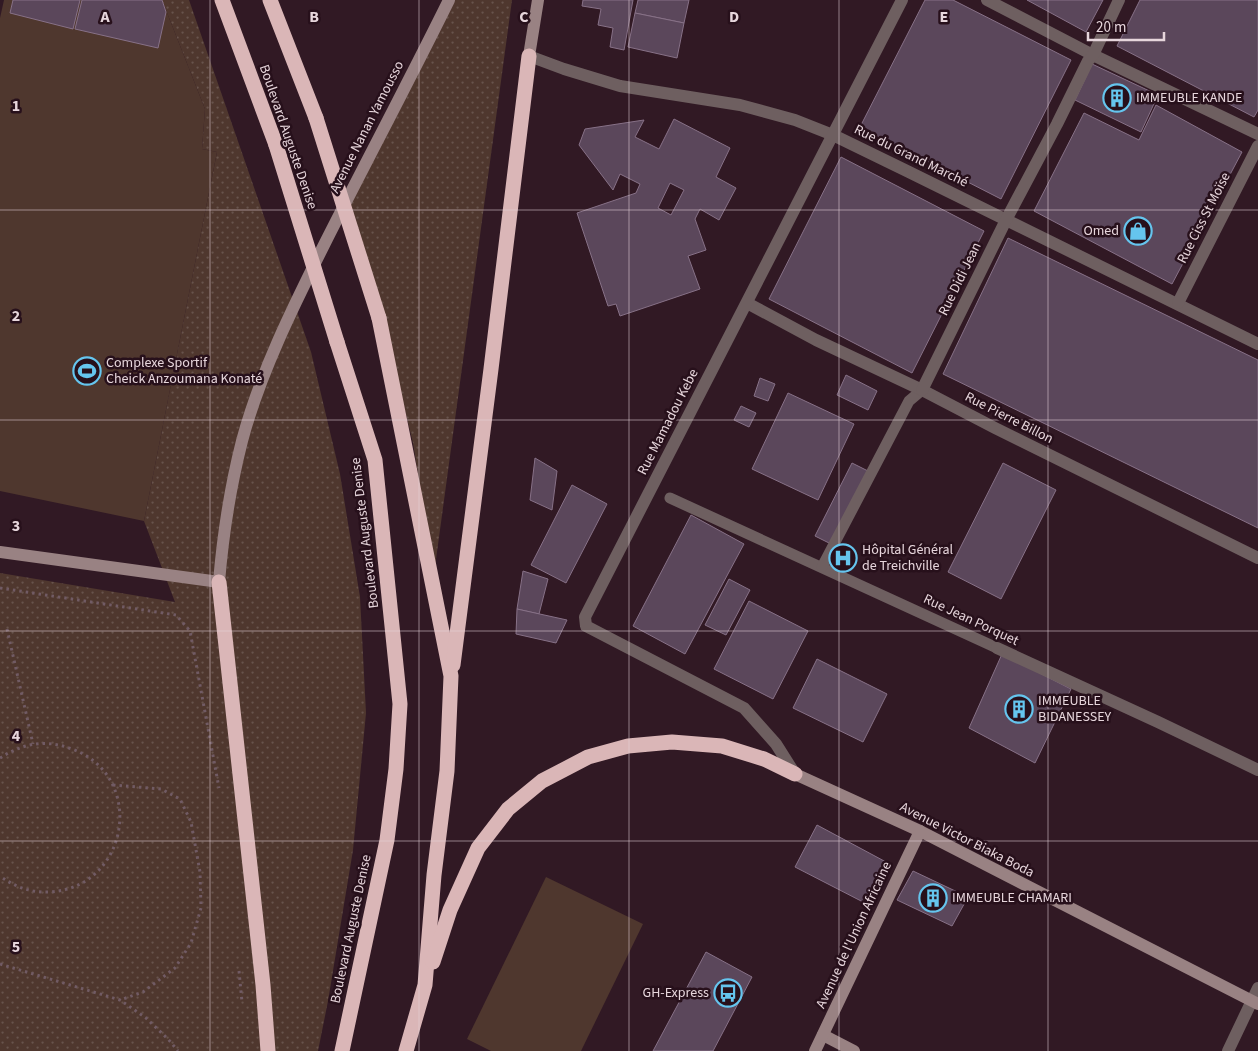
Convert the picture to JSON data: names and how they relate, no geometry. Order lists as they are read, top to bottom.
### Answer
{
  "streets": {
    "highway": ["Boulevard Auguste Denise"],
    "main road": ["Avenue Nanan Yamousso", "Avenue Victor Biaka Boda", "Avenue de l'Union Africaine"],
    "street": [
      "Rue du Grand Marché",
      "Rue Ciss St Moïse",
      "Rue Didi Jean",
      "Rue Pierre Billon",
      "Rue Mamadou Kebe",
      "Rue Jean Porquet"
    ]
  },
  "crossings": [
    ["Rue du Grand Marché", "Rue Ciss St Moïse"],
    ["Rue du Grand Marché", "Rue Didi Jean"],
    ["Rue du Grand Marché", "Rue Mamadou Kebe"],
    ["Rue Didi Jean", "Rue Pierre Billon"],
    ["Rue Didi Jean", "Rue Jean Porquet"],
    ["Rue Pierre Billon", "Rue Mamadou Kebe"],
    ["Rue Mamadou Kebe", "Avenue Victor Biaka Boda"],
    ["Avenue Victor Biaka Boda", "Avenue de l'Union Africaine"]
  ],
  "places": {
    "building": ["IMMEUBLE KANDE", "IMMEUBLE BIDANESSEY", "IMMEUBLE CHAMARI"],
    "shop": ["Omed"],
    "sports": ["Complexe Sportif Cheick Anzoumana Konaté"],
    "hospital": ["Hôpital Général de Treichville"],
    "bus stop": ["GH-Express"]
  },
  "scale_bar": "20 m",
  "grid": {
    "columns": [
      "A",
      "B",
      "C",
      "D",
      "E"
    ],
    "rows": [
      "1",
      "2",
      "3",
      "4",
      "5"
    ]
  }
}
